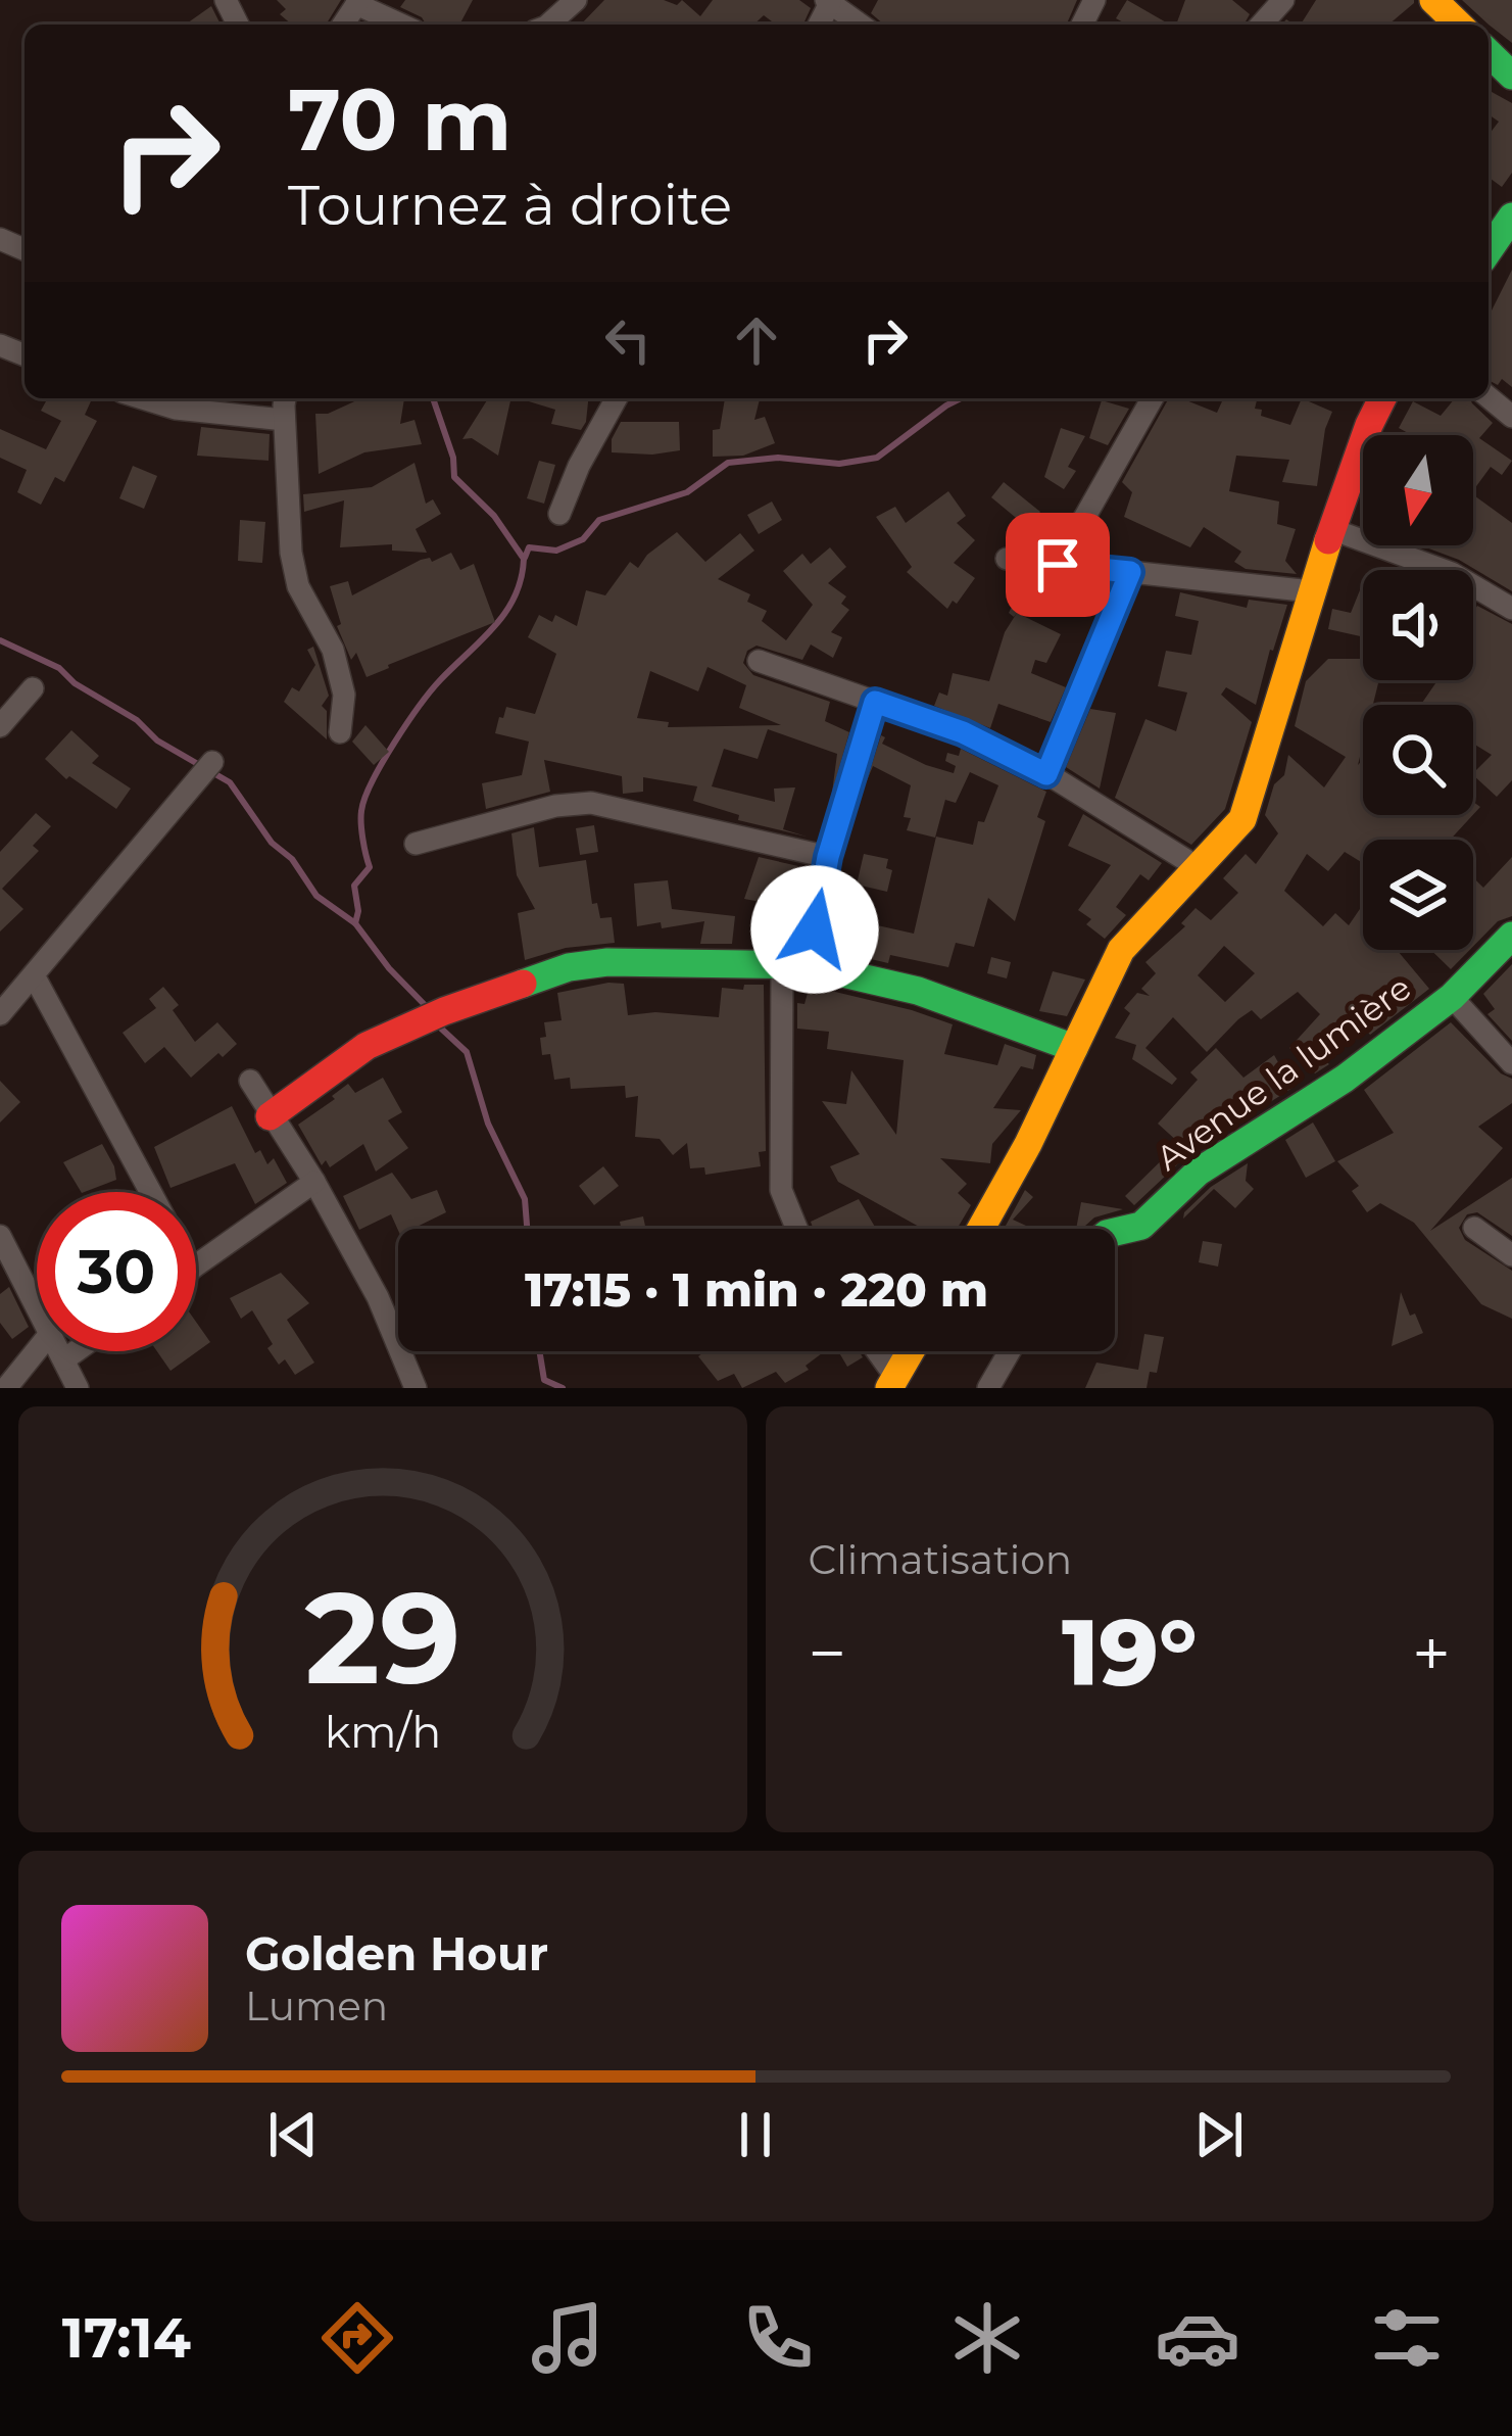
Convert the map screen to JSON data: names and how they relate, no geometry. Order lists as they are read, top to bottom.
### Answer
{
  "streets": {
    "street": ["Avenue la lumière"]
  },
  "north": "bottom",
  "page": {
    "turn": ["70 m", "Tournez à droite"],
    "limit": "30",
    "trip": "17:15 · 1 min · 220 m",
    "tile": "Climatisation",
    "heat": ["−", "19°", "+"],
    "song": ["Golden Hour", "Lumen"],
    "tabs": "17:14",
    "gauge": ["29", "km/h"]
  }
}
